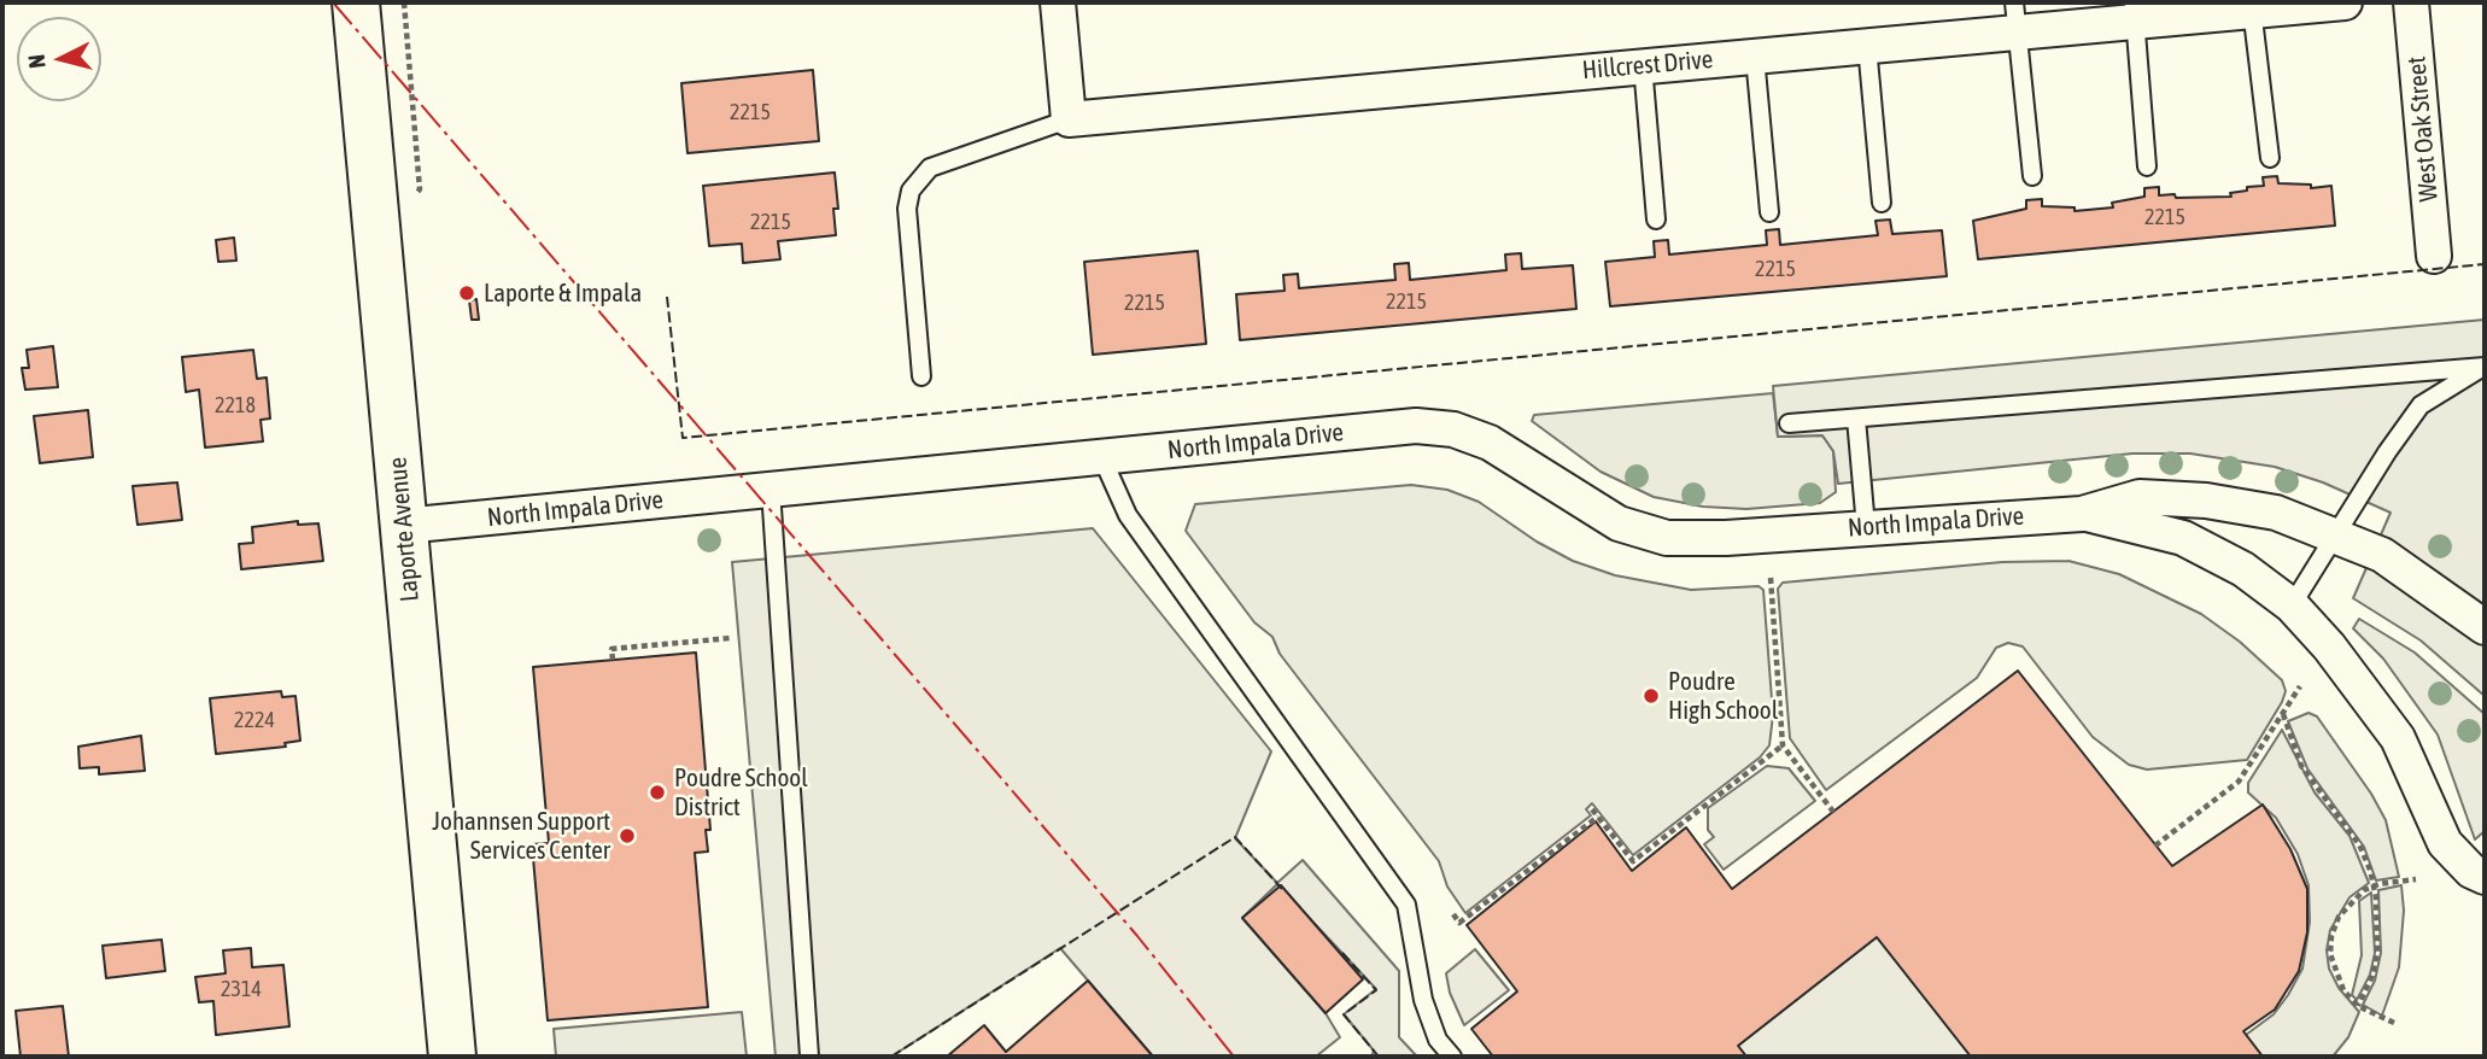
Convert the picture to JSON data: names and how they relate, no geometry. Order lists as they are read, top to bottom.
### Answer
{
  "streets": {
    "street": [
      "Hillcrest Drive",
      "West Oak Street",
      "North Impala Drive",
      "Laporte Avenue"
    ]
  },
  "crossings": [
    ["North Impala Drive", "Laporte Avenue"]
  ],
  "places": [
    "Laporte & Impala",
    "Poudre High School",
    "Poudre School District",
    "Johannsen Support Services Center"
  ],
  "house_numbers": [
    "2215",
    "2215",
    "2215",
    "2215",
    "2215",
    "2215",
    "2218",
    "2224",
    "2314"
  ],
  "north": "left"
}
